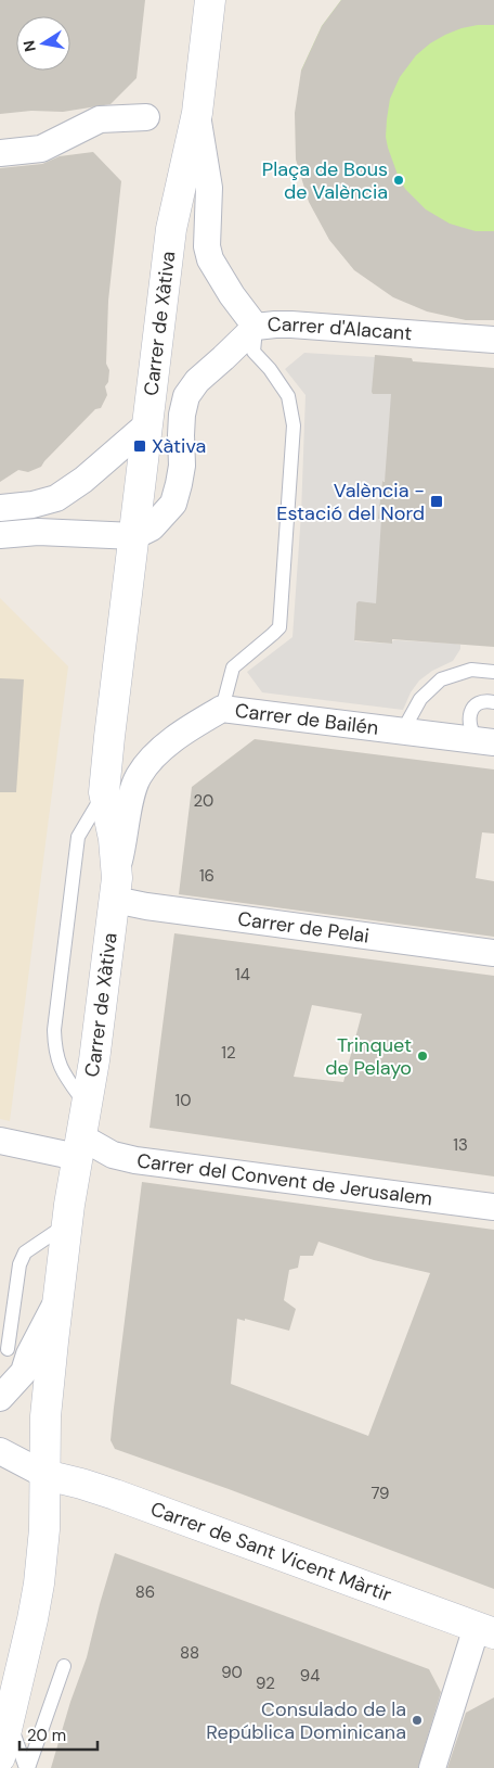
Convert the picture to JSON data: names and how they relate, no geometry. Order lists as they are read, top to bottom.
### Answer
{
  "streets": {
    "main road": ["Carrer de Xàtiva", "Carrer de Sant Vicent Màrtir"],
    "street": [
      "Carrer d'Alacant",
      "Carrer de Bailén",
      "Carrer de Pelai",
      "Carrer del Convent de Jerusalem"
    ]
  },
  "crossings": [
    ["Carrer de Xàtiva", "Carrer d'Alacant"],
    ["Carrer de Xàtiva", "Carrer de Bailén"],
    ["Carrer de Xàtiva", "Carrer de Pelai"],
    ["Carrer de Xàtiva", "Carrer del Convent de Jerusalem"],
    ["Carrer de Xàtiva", "Carrer de Sant Vicent Màrtir"]
  ],
  "places": {
    "other": ["Plaça de Bous de València", "Trinquet de Pelayo", "Consulado de la República Dominicana"],
    "transit": ["Xàtiva", "València - Estació del Nord"]
  },
  "house_numbers": [
    "20",
    "16",
    "14",
    "12",
    "10",
    "13",
    "79",
    "86",
    "88",
    "90",
    "94",
    "92"
  ],
  "scale_bar": "20 m",
  "north": "left"
}
